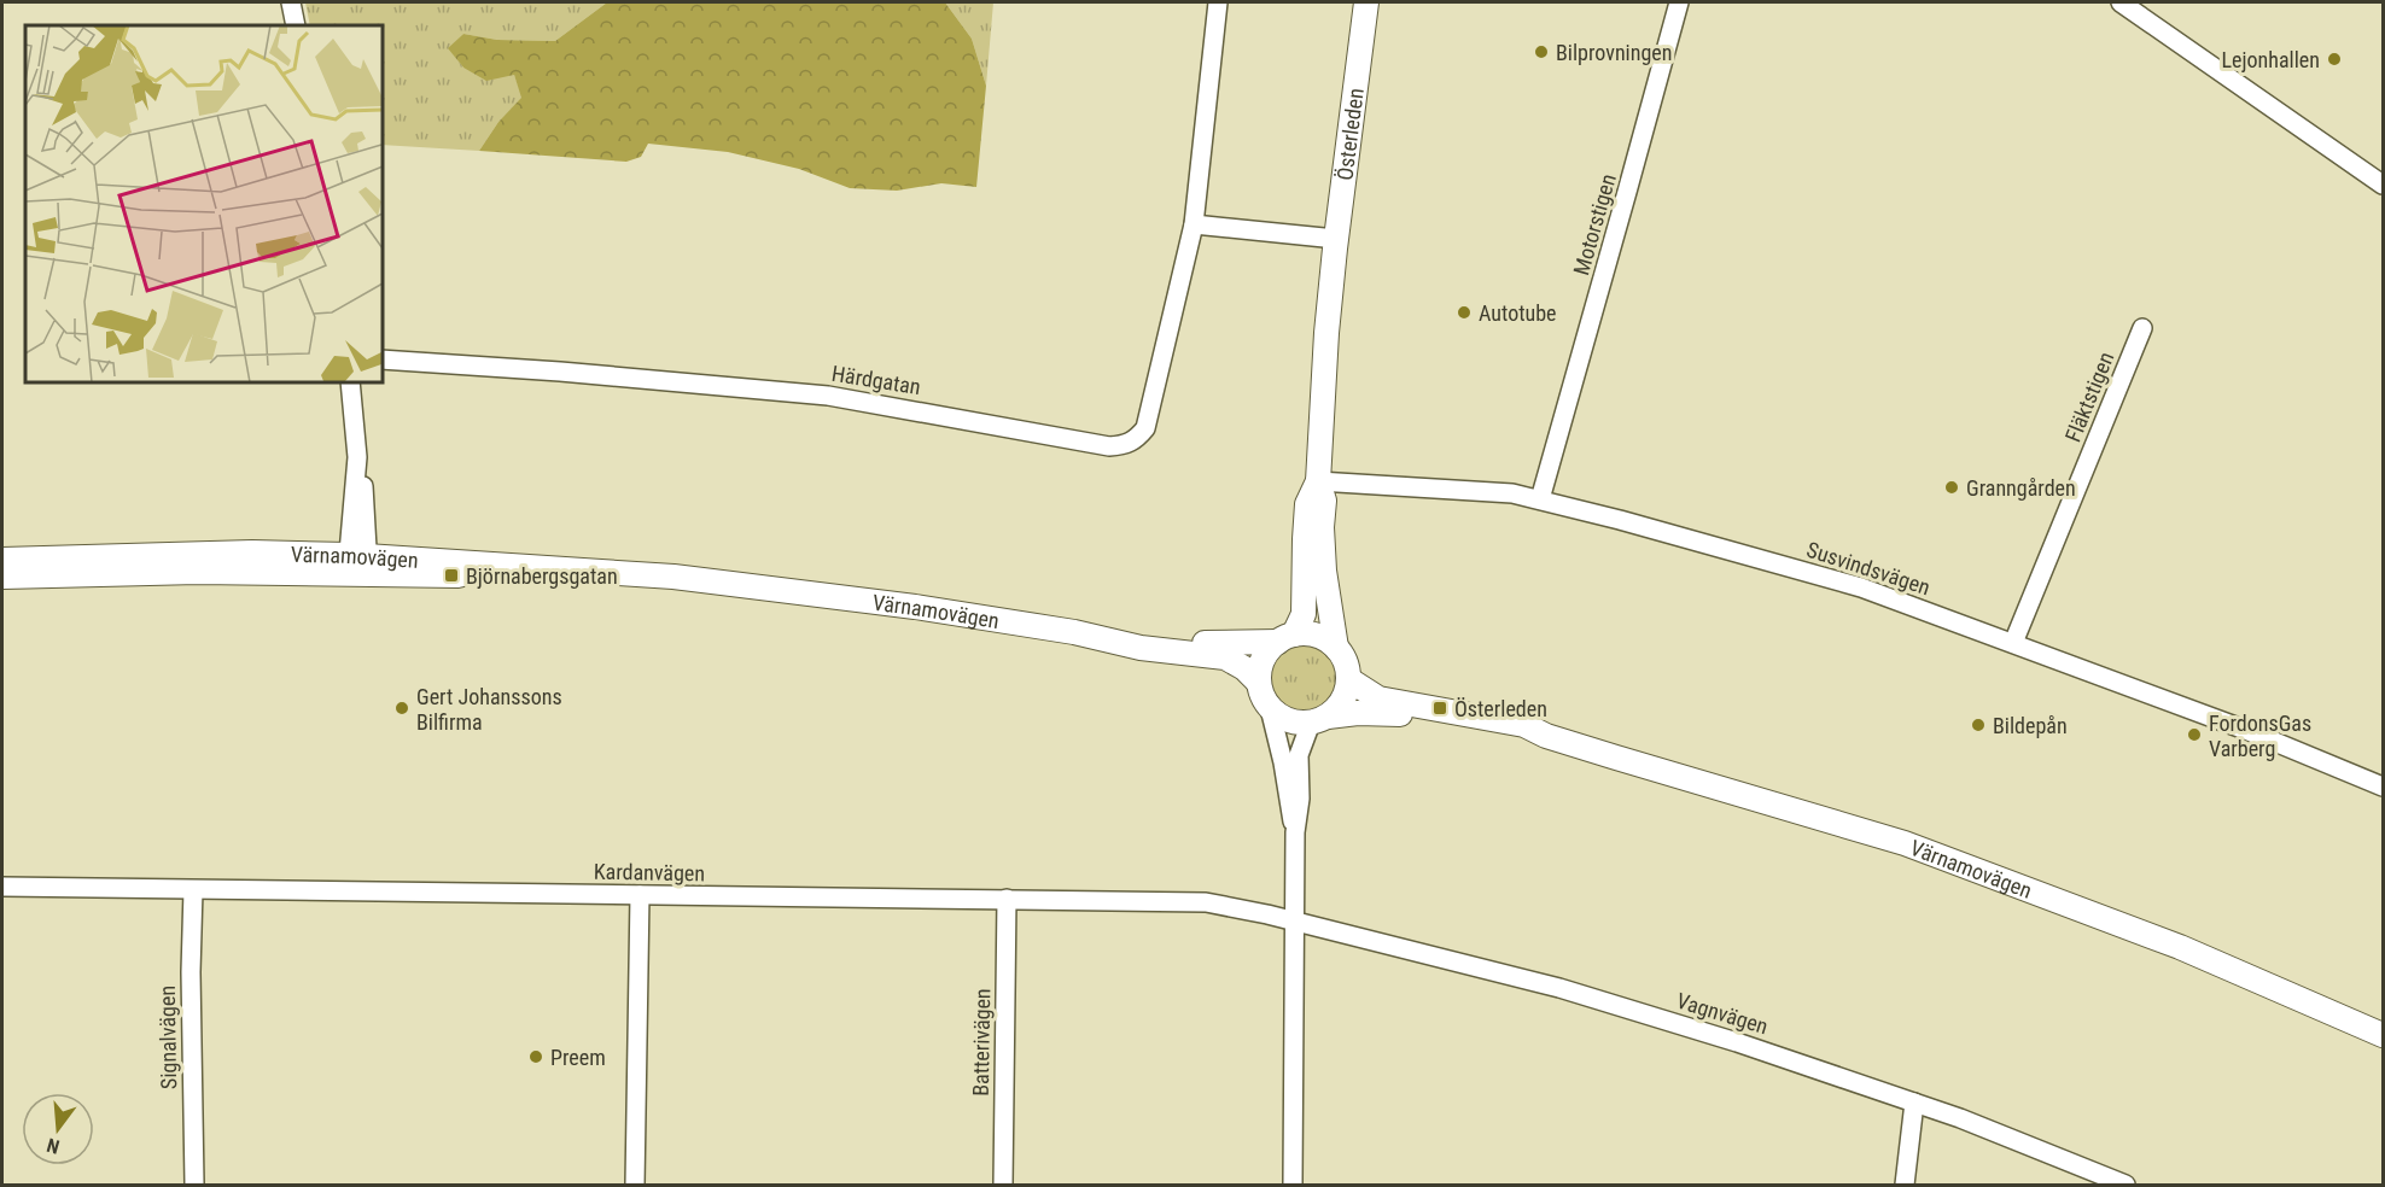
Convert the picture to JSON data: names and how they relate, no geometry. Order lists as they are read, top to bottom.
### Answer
{
  "streets": {
    "main road": ["Österleden", "Värnamovägen"],
    "street": [
      "Motorstigen",
      "Härdgatan",
      "Fläktstigen",
      "Susvindsvägen",
      "Kardanvägen",
      "Vagnvägen",
      "Signalvägen",
      "Batterivägen"
    ]
  },
  "crossings": [
    ["Österleden", "Värnamovägen"],
    ["Österleden", "Susvindsvägen"],
    ["Motorstigen", "Susvindsvägen"],
    ["Fläktstigen", "Susvindsvägen"],
    ["Kardanvägen", "Vagnvägen"],
    ["Kardanvägen", "Signalvägen"],
    ["Kardanvägen", "Batterivägen"]
  ],
  "places": {
    "other": [
      "Bilprovningen",
      "Lejonhallen",
      "Autotube",
      "Granngården",
      "Gert Johanssons Bilfirma",
      "Bildepån",
      "FordonsGas Varberg",
      "Preem"
    ],
    "transit": ["Björnabergsgatan", "Österleden"]
  },
  "north": "bottom"
}
